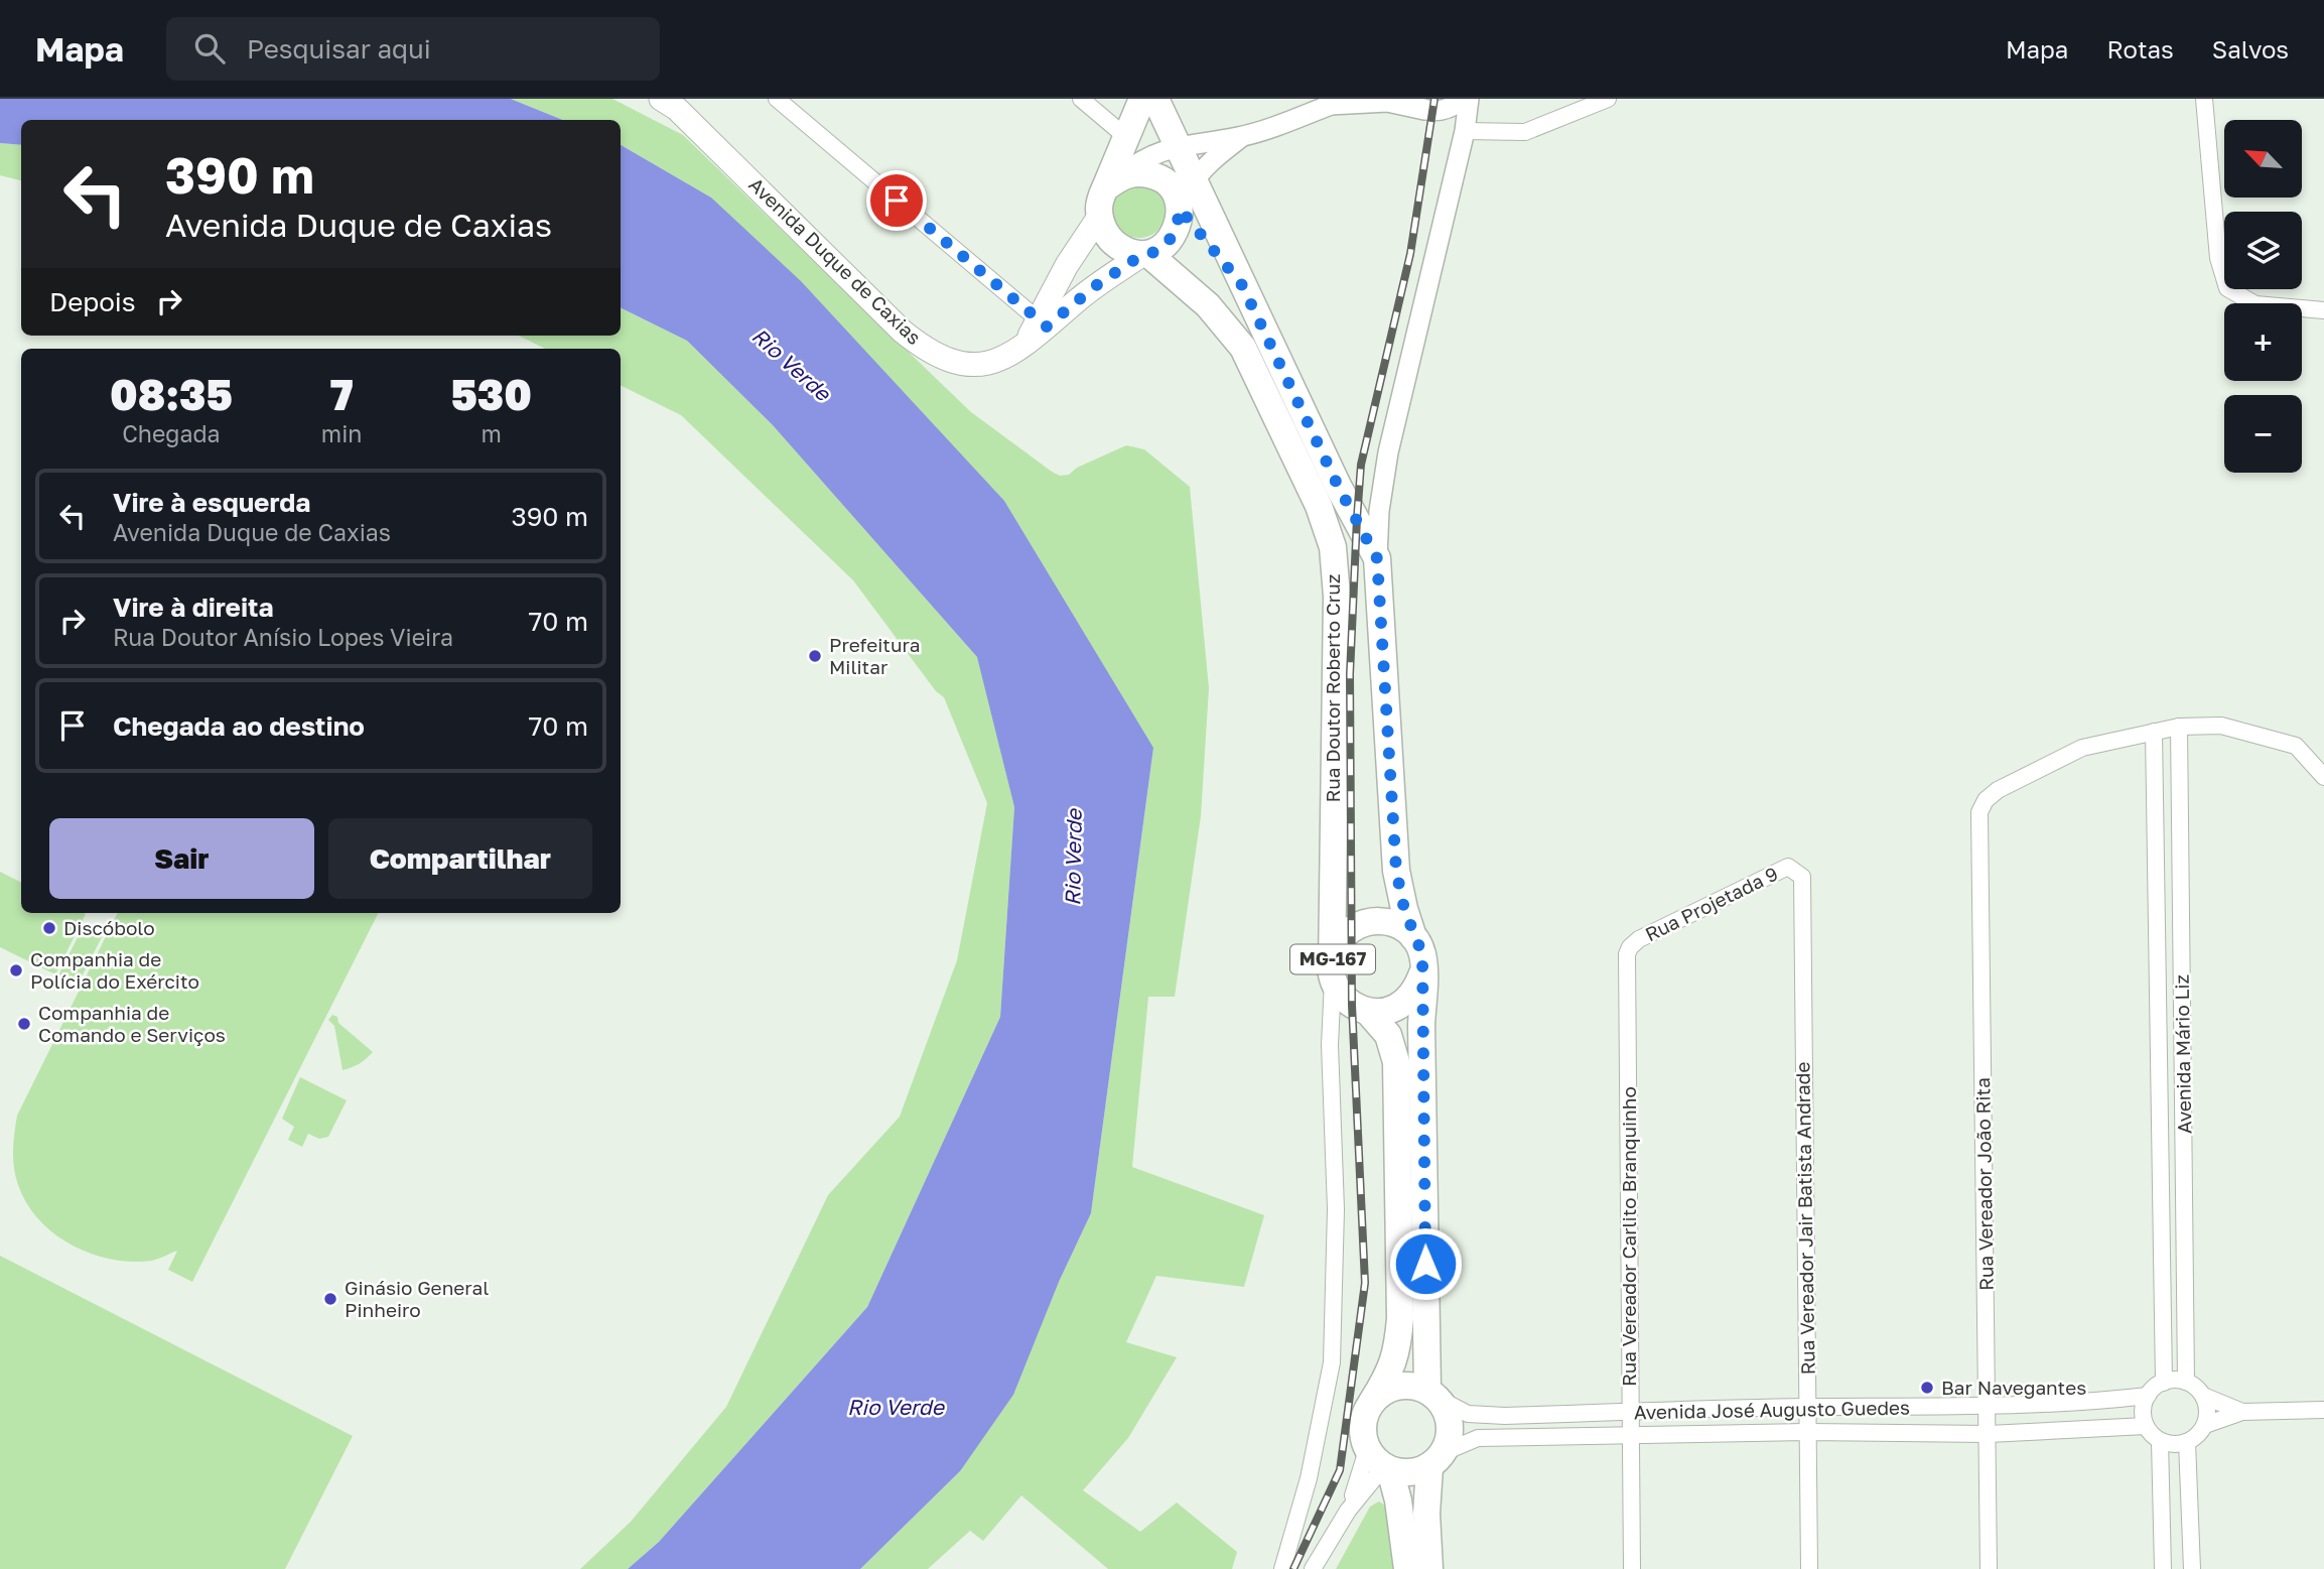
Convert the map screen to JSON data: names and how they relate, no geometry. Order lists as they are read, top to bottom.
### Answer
{
  "streets": {
    "main road": ["Avenida Duque de Caxias", "Rua Doutor Roberto Cruz", "MG-167"],
    "street": [
      "Rua Projetada 9",
      "Avenida Mário Liz",
      "Rua Vereador João Rita",
      "Rua Vereador Jair Batista Andrade",
      "Rua Vereador Carlito Branquinho",
      "Avenida José Augusto Guedes"
    ]
  },
  "crossings": [
    ["Avenida Duque de Caxias", "Rua Doutor Roberto Cruz"],
    ["Rua Doutor Roberto Cruz", "MG-167"],
    ["Rua Projetada 9", "Rua Vereador Jair Batista Andrade"],
    ["Rua Projetada 9", "Rua Vereador Carlito Branquinho"],
    ["MG-167", "Avenida José Augusto Guedes"],
    ["Avenida Mário Liz", "Rua Vereador João Rita"],
    ["Avenida Mário Liz", "Avenida José Augusto Guedes"],
    ["Rua Vereador João Rita", "Avenida José Augusto Guedes"],
    ["Rua Vereador Jair Batista Andrade", "Avenida José Augusto Guedes"],
    ["Rua Vereador Carlito Branquinho", "Avenida José Augusto Guedes"]
  ],
  "water": ["Rio Verde"],
  "places": [
    "Prefeitura Militar",
    "Discóbolo",
    "Companhia de Polícia do Exército",
    "Companhia de Comando e Serviços",
    "Ginásio General Pinheiro",
    "Bar Navegantes"
  ],
  "north": "top left",
  "page": {
    "header": "Mapa",
    "search": "Pesquisar aqui",
    "nav": ["Mapa", "Rotas", "Salvos"],
    "map_buttons": ["+", "−"],
    "turn": ["390 m", "Avenida Duque de Caxias"],
    "then": "Depois",
    "eta": [
      "08:35",
      "Chegada",
      "7",
      "min",
      "530",
      "m"
    ],
    "list": [
      {
        "name": "Vire à esquerda",
        "note": "Avenida Duque de Caxias",
        "value": "390 m"
      },
      {
        "name": "Vire à direita",
        "note": "Rua Doutor Anísio Lopes Vieira",
        "value": "70 m"
      },
      {
        "name": "Chegada ao destino",
        "value": "70 m"
      }
    ],
    "buttons": ["Sair", "Compartilhar"]
  }
}
